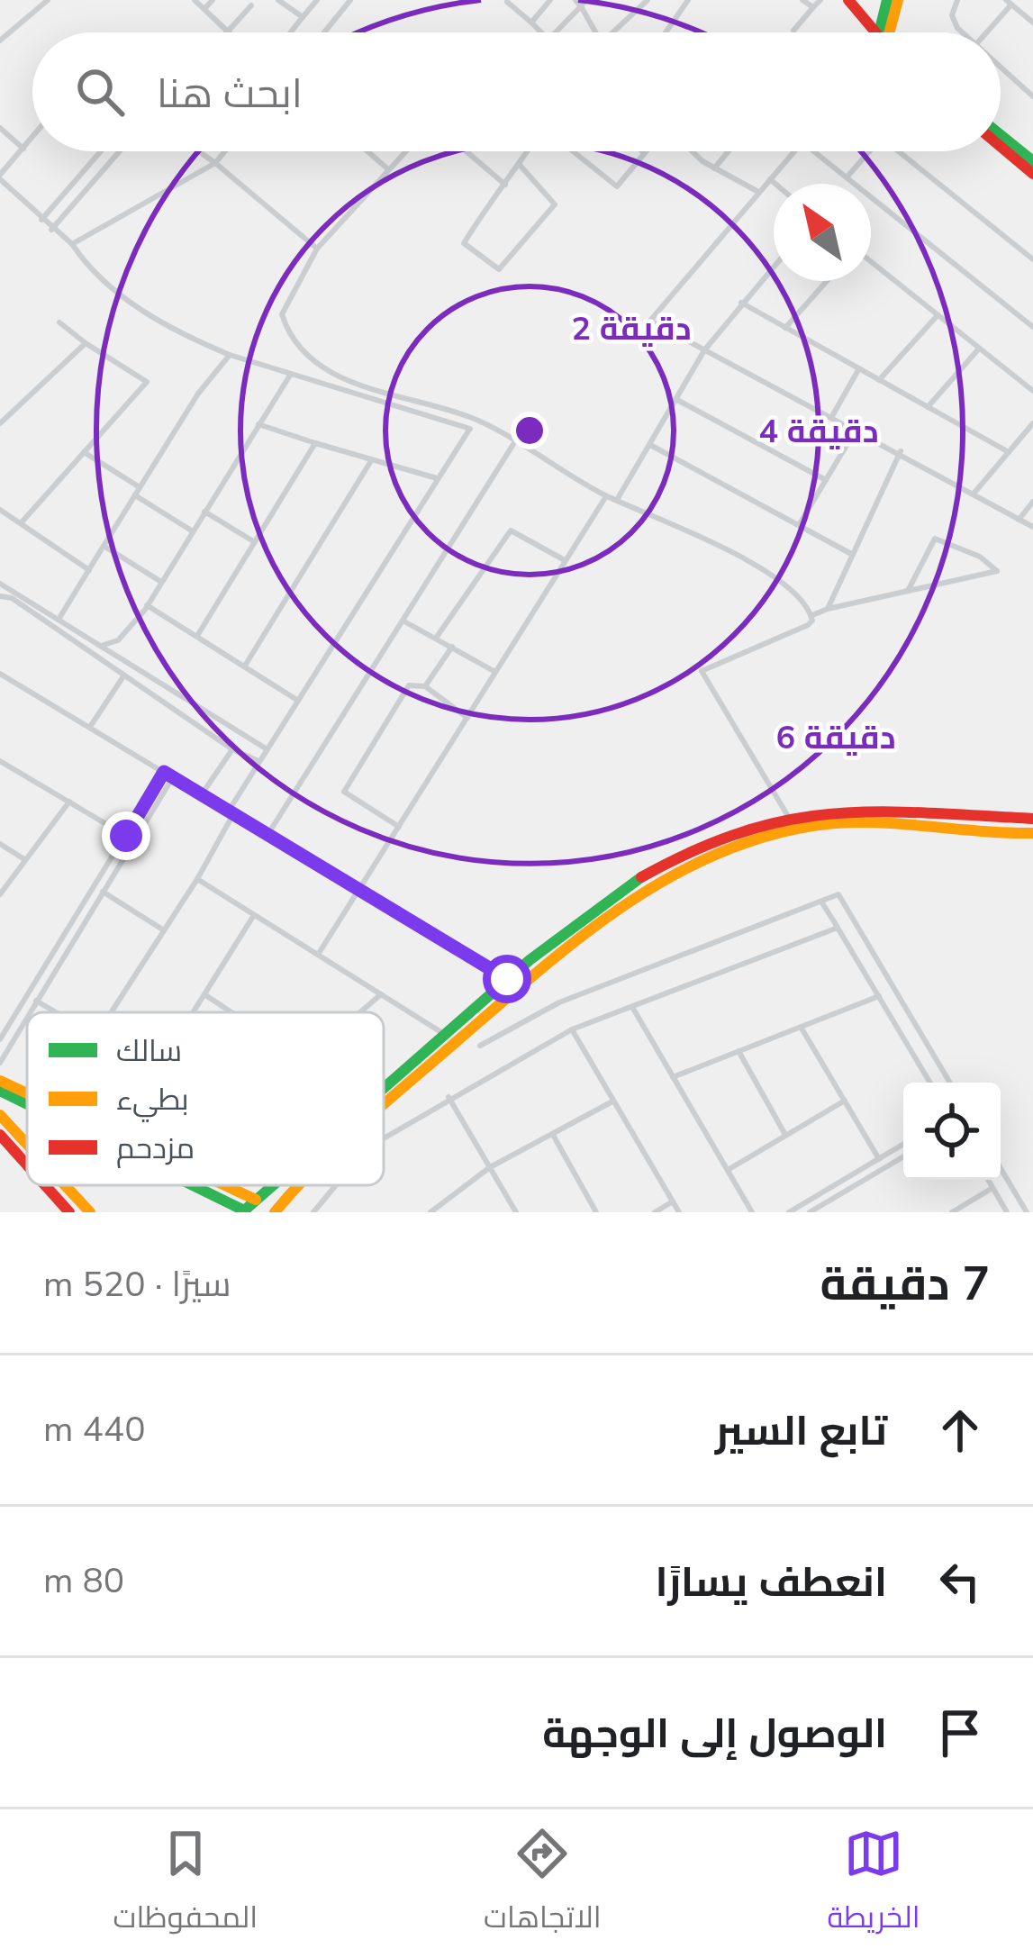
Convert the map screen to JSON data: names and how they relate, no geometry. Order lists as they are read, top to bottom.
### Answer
{
  "legend": ["سالك", "بطيء", "مزدحم"],
  "north": "top left",
  "page": {
    "search": "ابحث هنا",
    "heading": ["7 دقيقة", "سيرًا · 520 m"],
    "list": [
      ["تابع السير", "440 m"],
      ["انعطف يسارًا", "80 m"],
      "الوصول إلى الوجهة"
    ],
    "nav": ["الخريطة", "الاتجاهات", "المحفوظات"]
  },
  "rings": ["2 دقيقة", "4 دقيقة", "6 دقيقة"]
}
